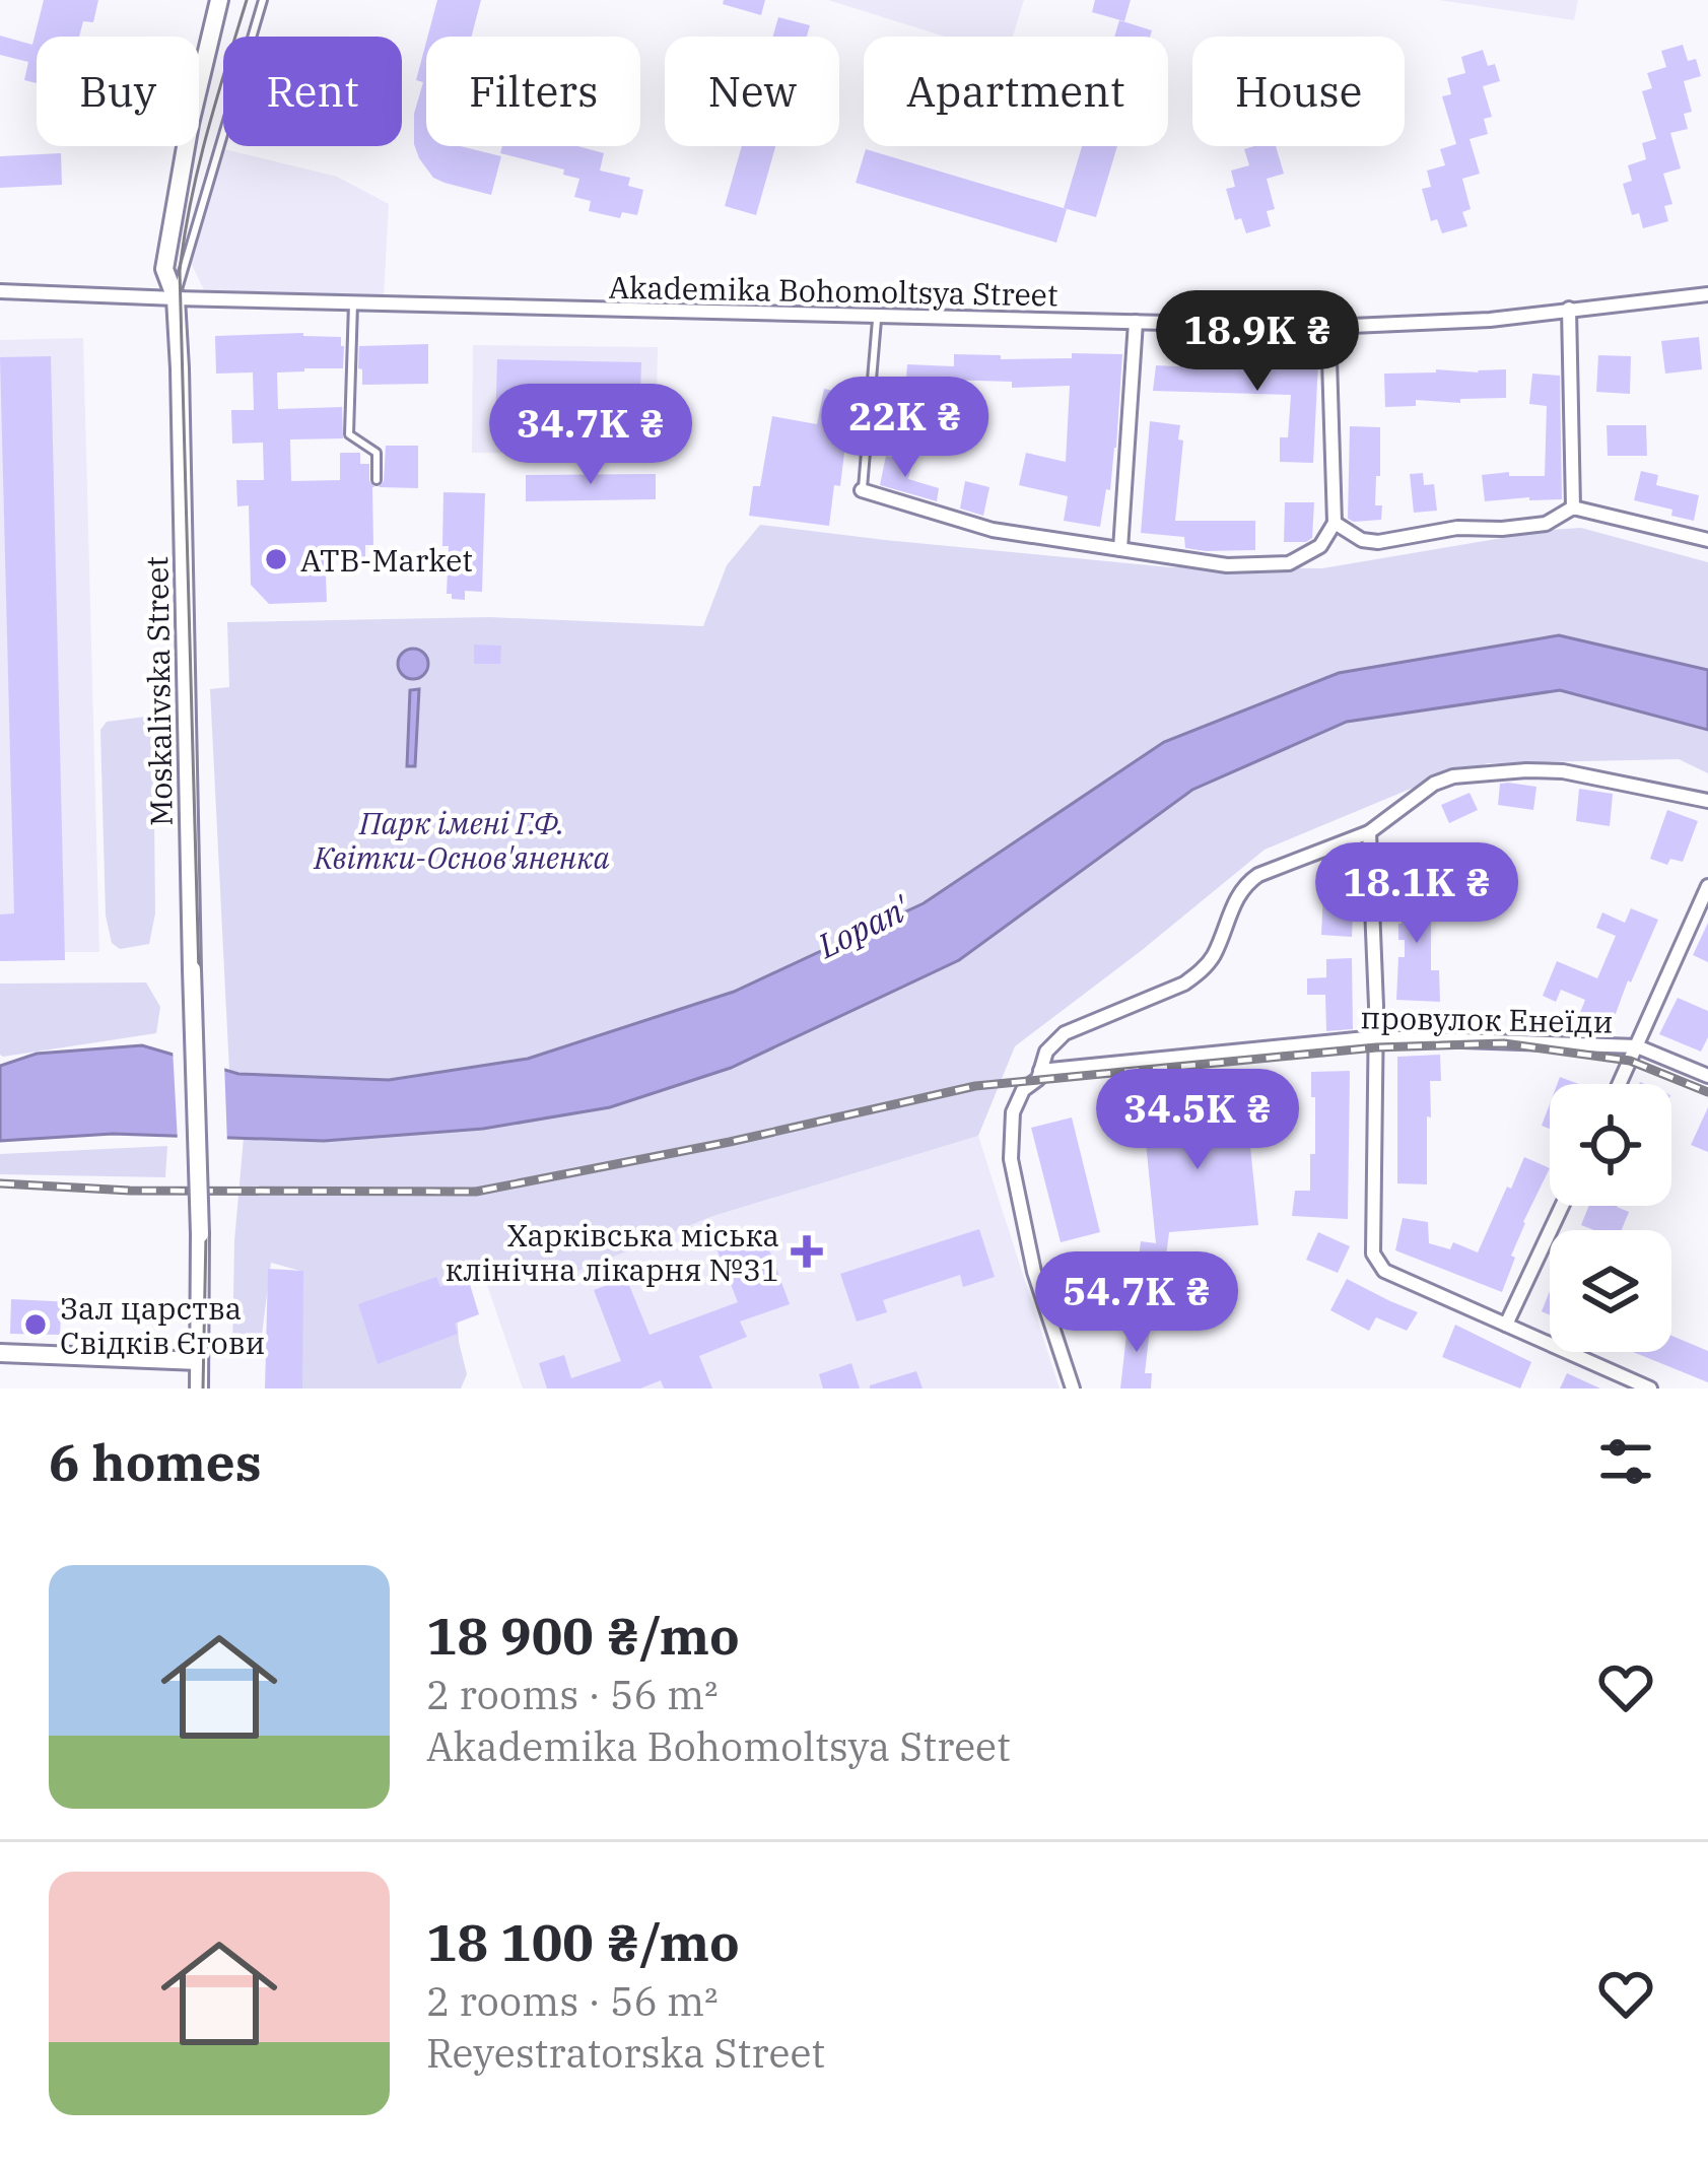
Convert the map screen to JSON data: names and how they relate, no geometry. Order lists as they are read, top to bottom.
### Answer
{
  "streets": {
    "street": ["Akademika Bohomoltsya Street", "Moskalivska Street", "провулок Енеїди"]
  },
  "crossings": [
    ["Akademika Bohomoltsya Street", "Moskalivska Street"]
  ],
  "water": ["Lopan'"],
  "parks": ["Парк імені Г.Ф. Квітки-Основ'яненка"],
  "places": {
    "other": ["ATB-Market", "Зал царства Свідків Єгови"],
    "health": ["Харківська міська клінічна лікарня №31"]
  },
  "page": {
    "chip": [
      "Buy",
      "Rent",
      "Filters",
      "New",
      "Apartment",
      "House"
    ],
    "price": [
      "18.9K ₴",
      "22K ₴",
      "34.7K ₴",
      "18.1K ₴",
      "34.5K ₴",
      "54.7K ₴"
    ],
    "heading": "6 homes",
    "list": [
      {
        "name": "18 900 ₴/mo",
        "note": "2 rooms · 56 m² · Akademika Bohomoltsya Street"
      },
      {
        "name": "18 100 ₴/mo",
        "note": "2 rooms · 56 m² · Reyestratorska Street"
      }
    ]
  }
}
